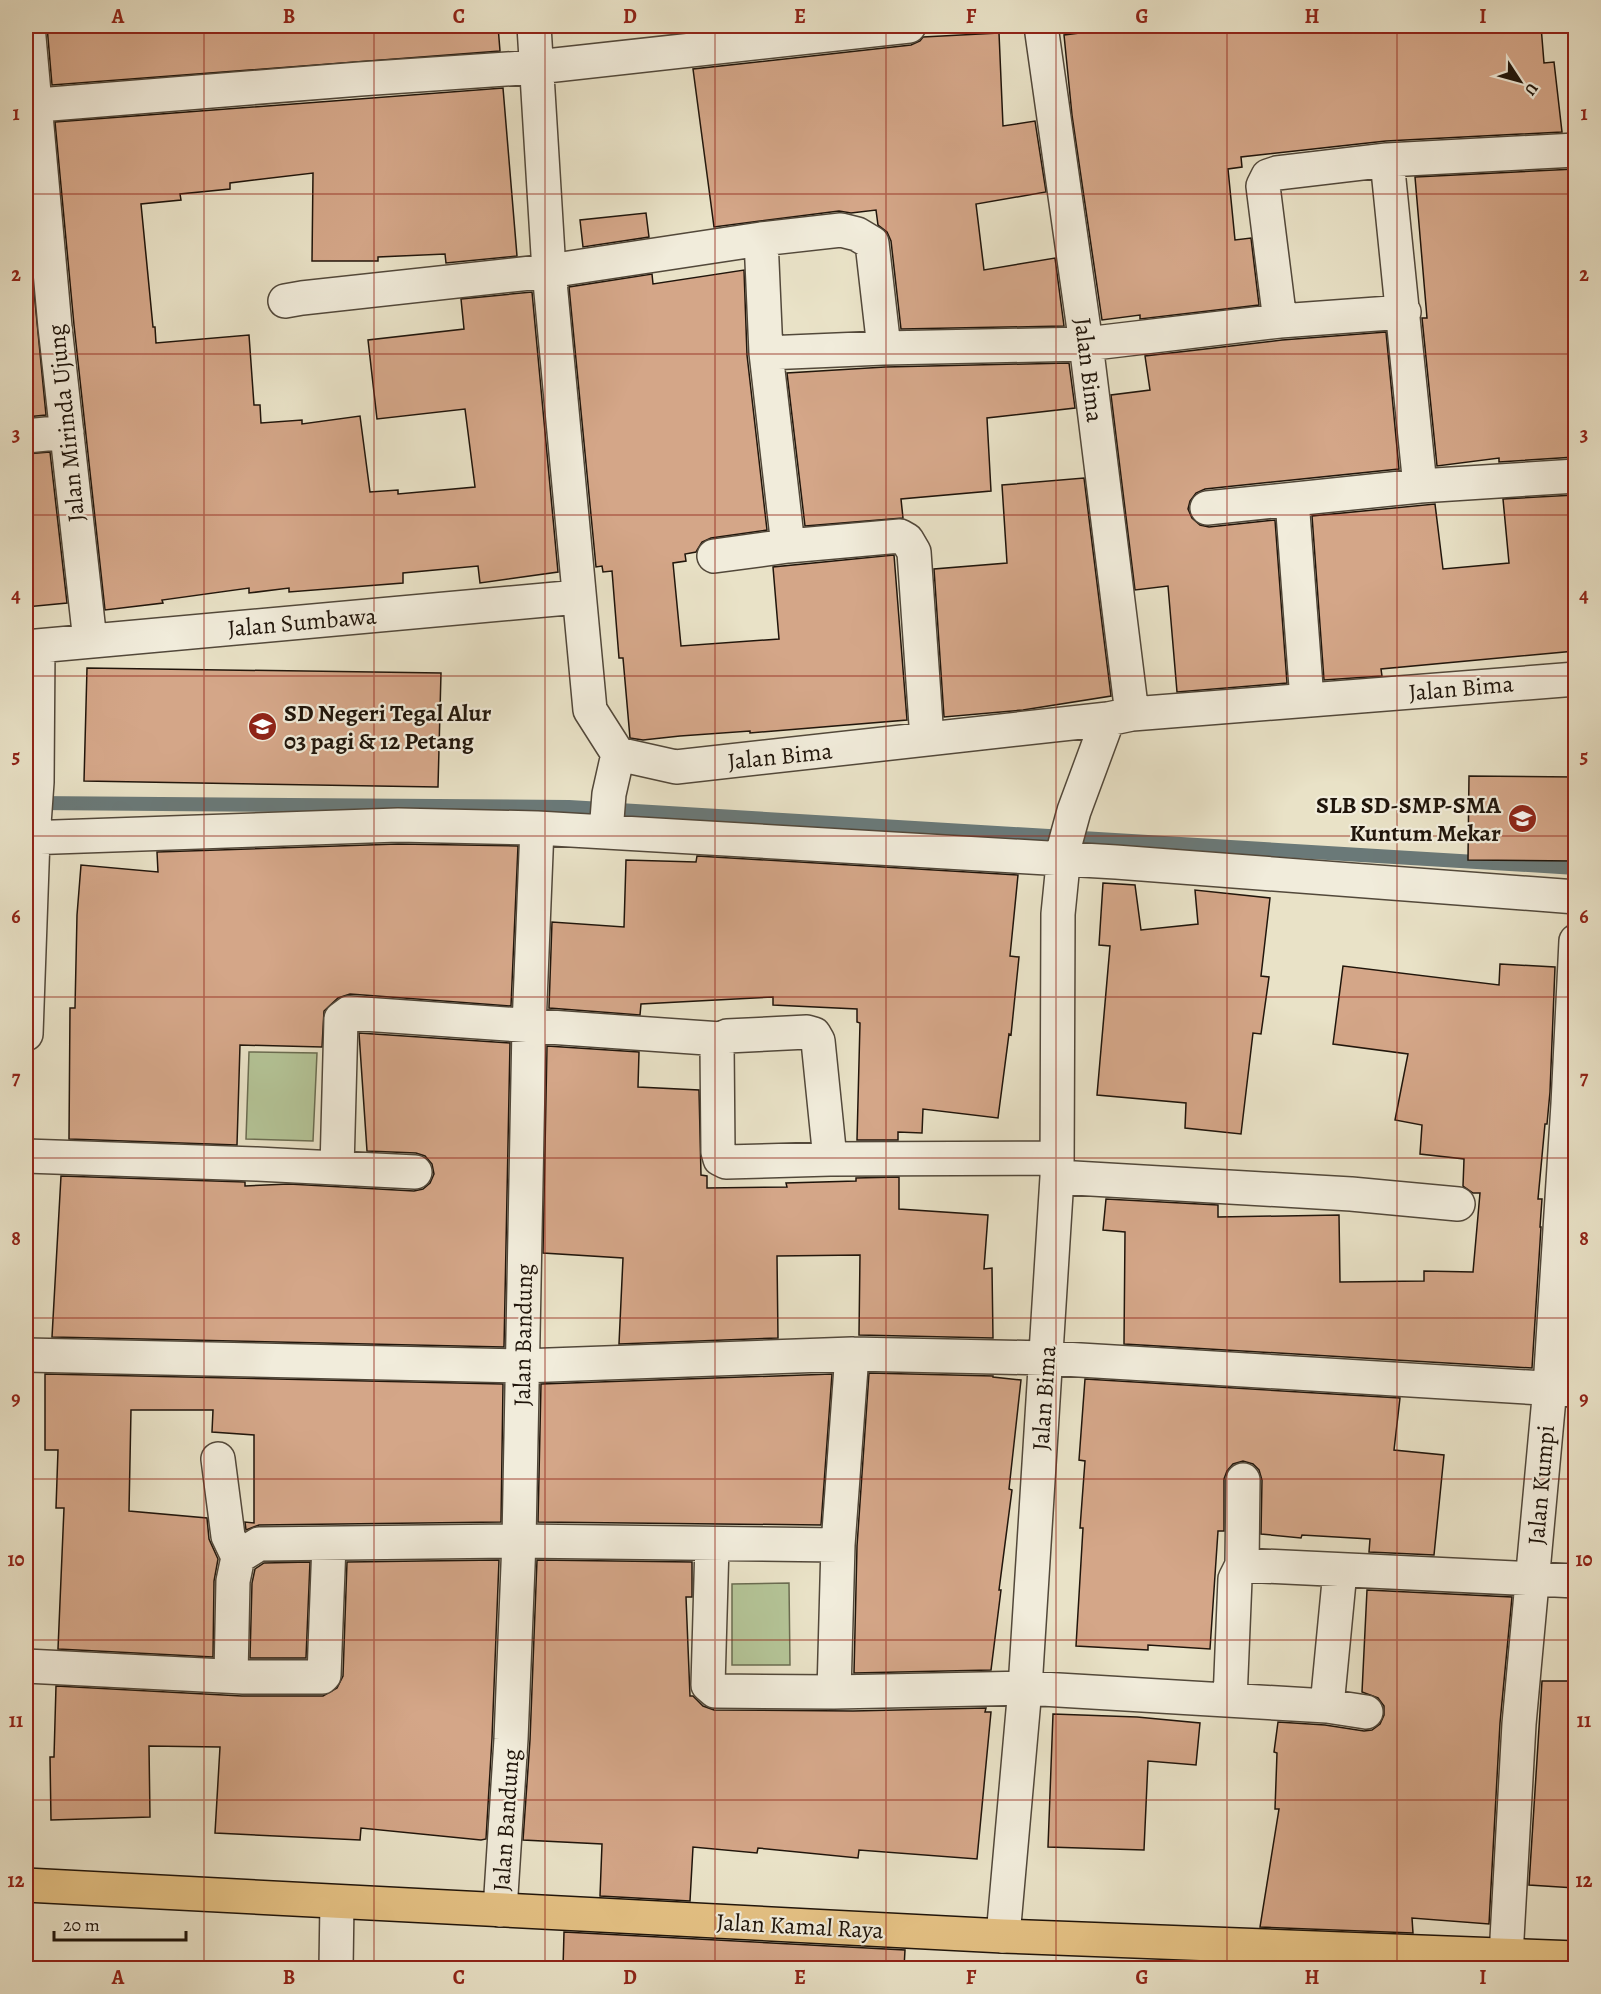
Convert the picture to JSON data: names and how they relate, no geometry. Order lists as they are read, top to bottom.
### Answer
{
  "streets": {
    "main road": ["Jalan Kamal Raya"],
    "street": [
      "Jalan Bima",
      "Jalan Mirinda Ujung",
      "Jalan Sumbawa",
      "Jalan Bandung",
      "Jalan Kumpi"
    ]
  },
  "crossings": [
    ["Jalan Bima", "Jalan Kamal Raya"],
    ["Jalan Mirinda Ujung", "Jalan Sumbawa"],
    ["Jalan Bandung", "Jalan Kamal Raya"],
    ["Jalan Kumpi", "Jalan Kamal Raya"]
  ],
  "places": {
    "school or university": ["SD Negeri Tegal Alur 03 pagi & 12 Petang", "SLB SD-SMP-SMA Kuntum Mekar"]
  },
  "scale_bar": "20 m",
  "north": "bottom right",
  "grid": {
    "columns": [
      "A",
      "B",
      "C",
      "D",
      "E",
      "F",
      "G",
      "H",
      "I"
    ],
    "rows": [
      "1",
      "2",
      "3",
      "4",
      "5",
      "6",
      "7",
      "8",
      "9",
      "10",
      "11",
      "12"
    ]
  }
}
